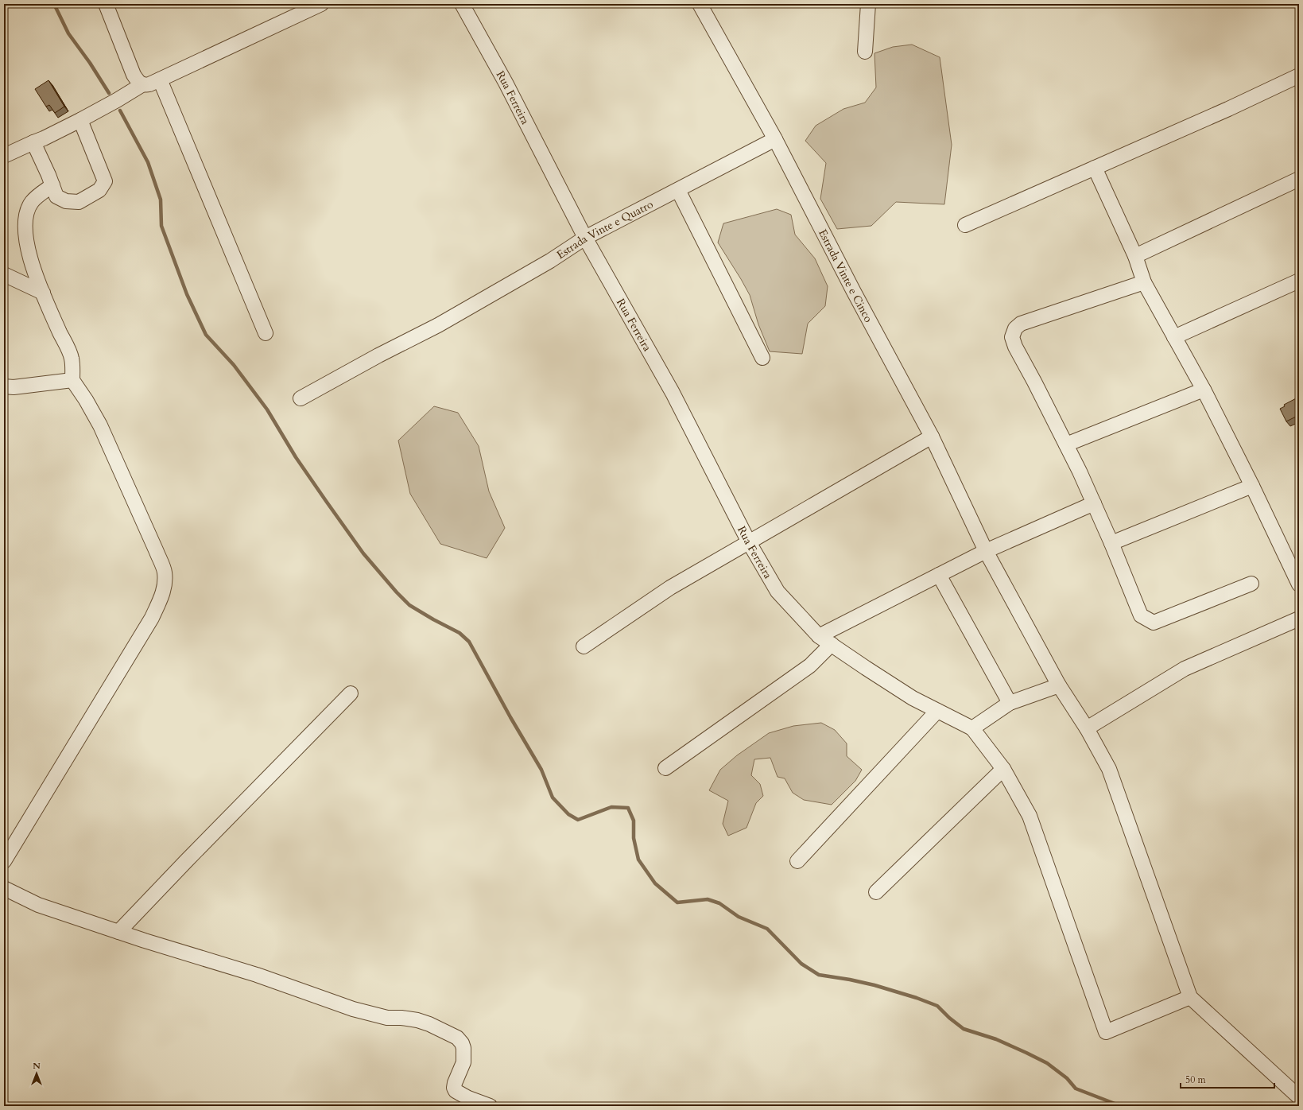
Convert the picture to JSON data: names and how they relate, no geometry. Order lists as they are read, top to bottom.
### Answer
{
  "streets": {
    "street": ["Rua Ferreira", "Estrada Vinte e Quatro", "Estrada Vinte e Cinco"]
  },
  "crossings": [
    ["Rua Ferreira", "Estrada Vinte e Quatro"],
    ["Estrada Vinte e Quatro", "Estrada Vinte e Cinco"]
  ],
  "scale_bar": "50 m",
  "north": "top"
}
